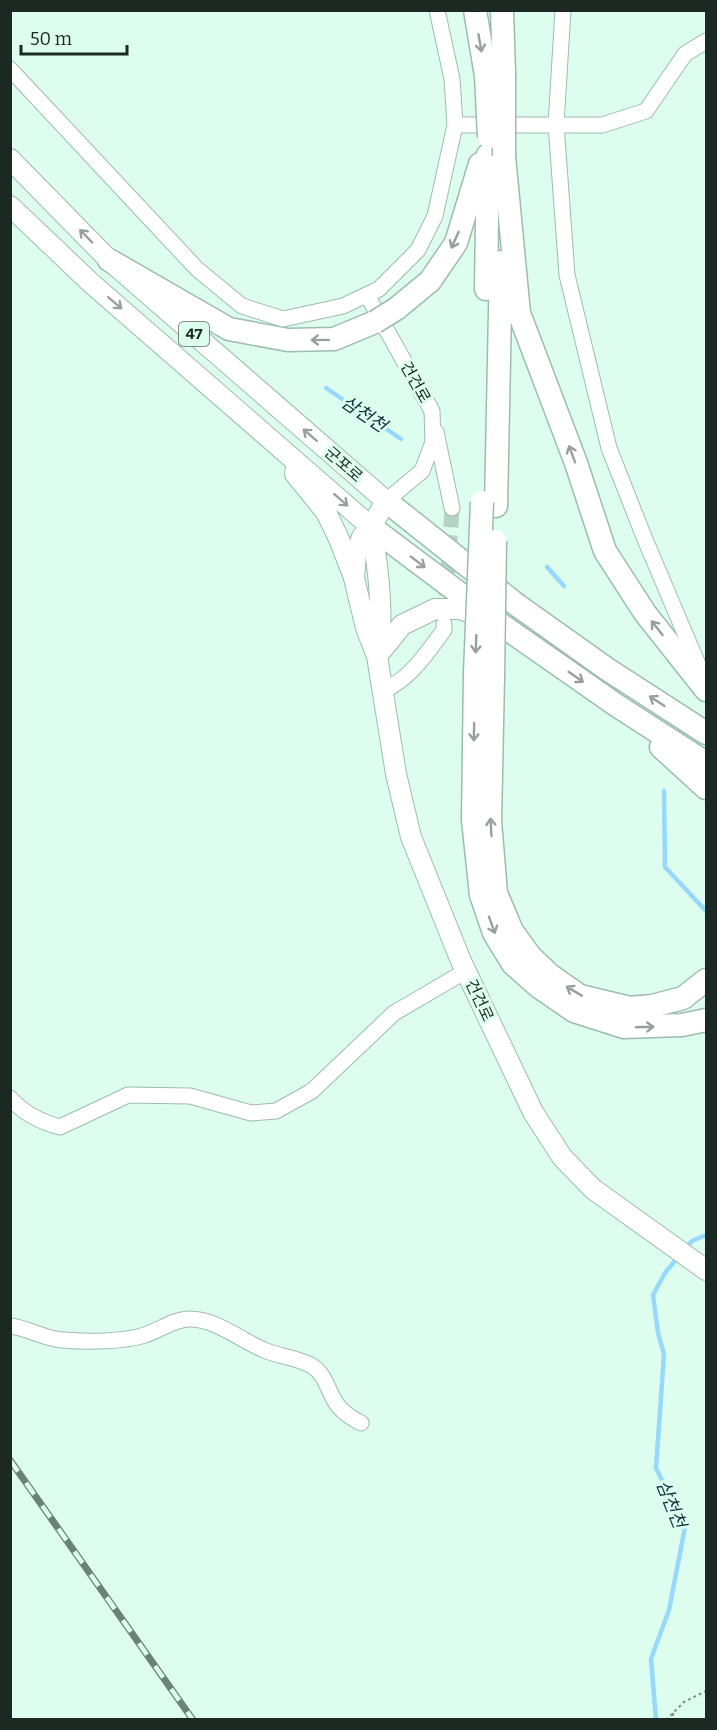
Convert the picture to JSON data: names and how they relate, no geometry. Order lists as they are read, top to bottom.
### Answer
{
  "streets": {
    "highway": ["47", "군포로"],
    "main road": ["건건로"]
  },
  "crossings": [
    ["건건로", "군포로"]
  ],
  "water": ["삼천천"],
  "scale_bar": "50 m"
}
